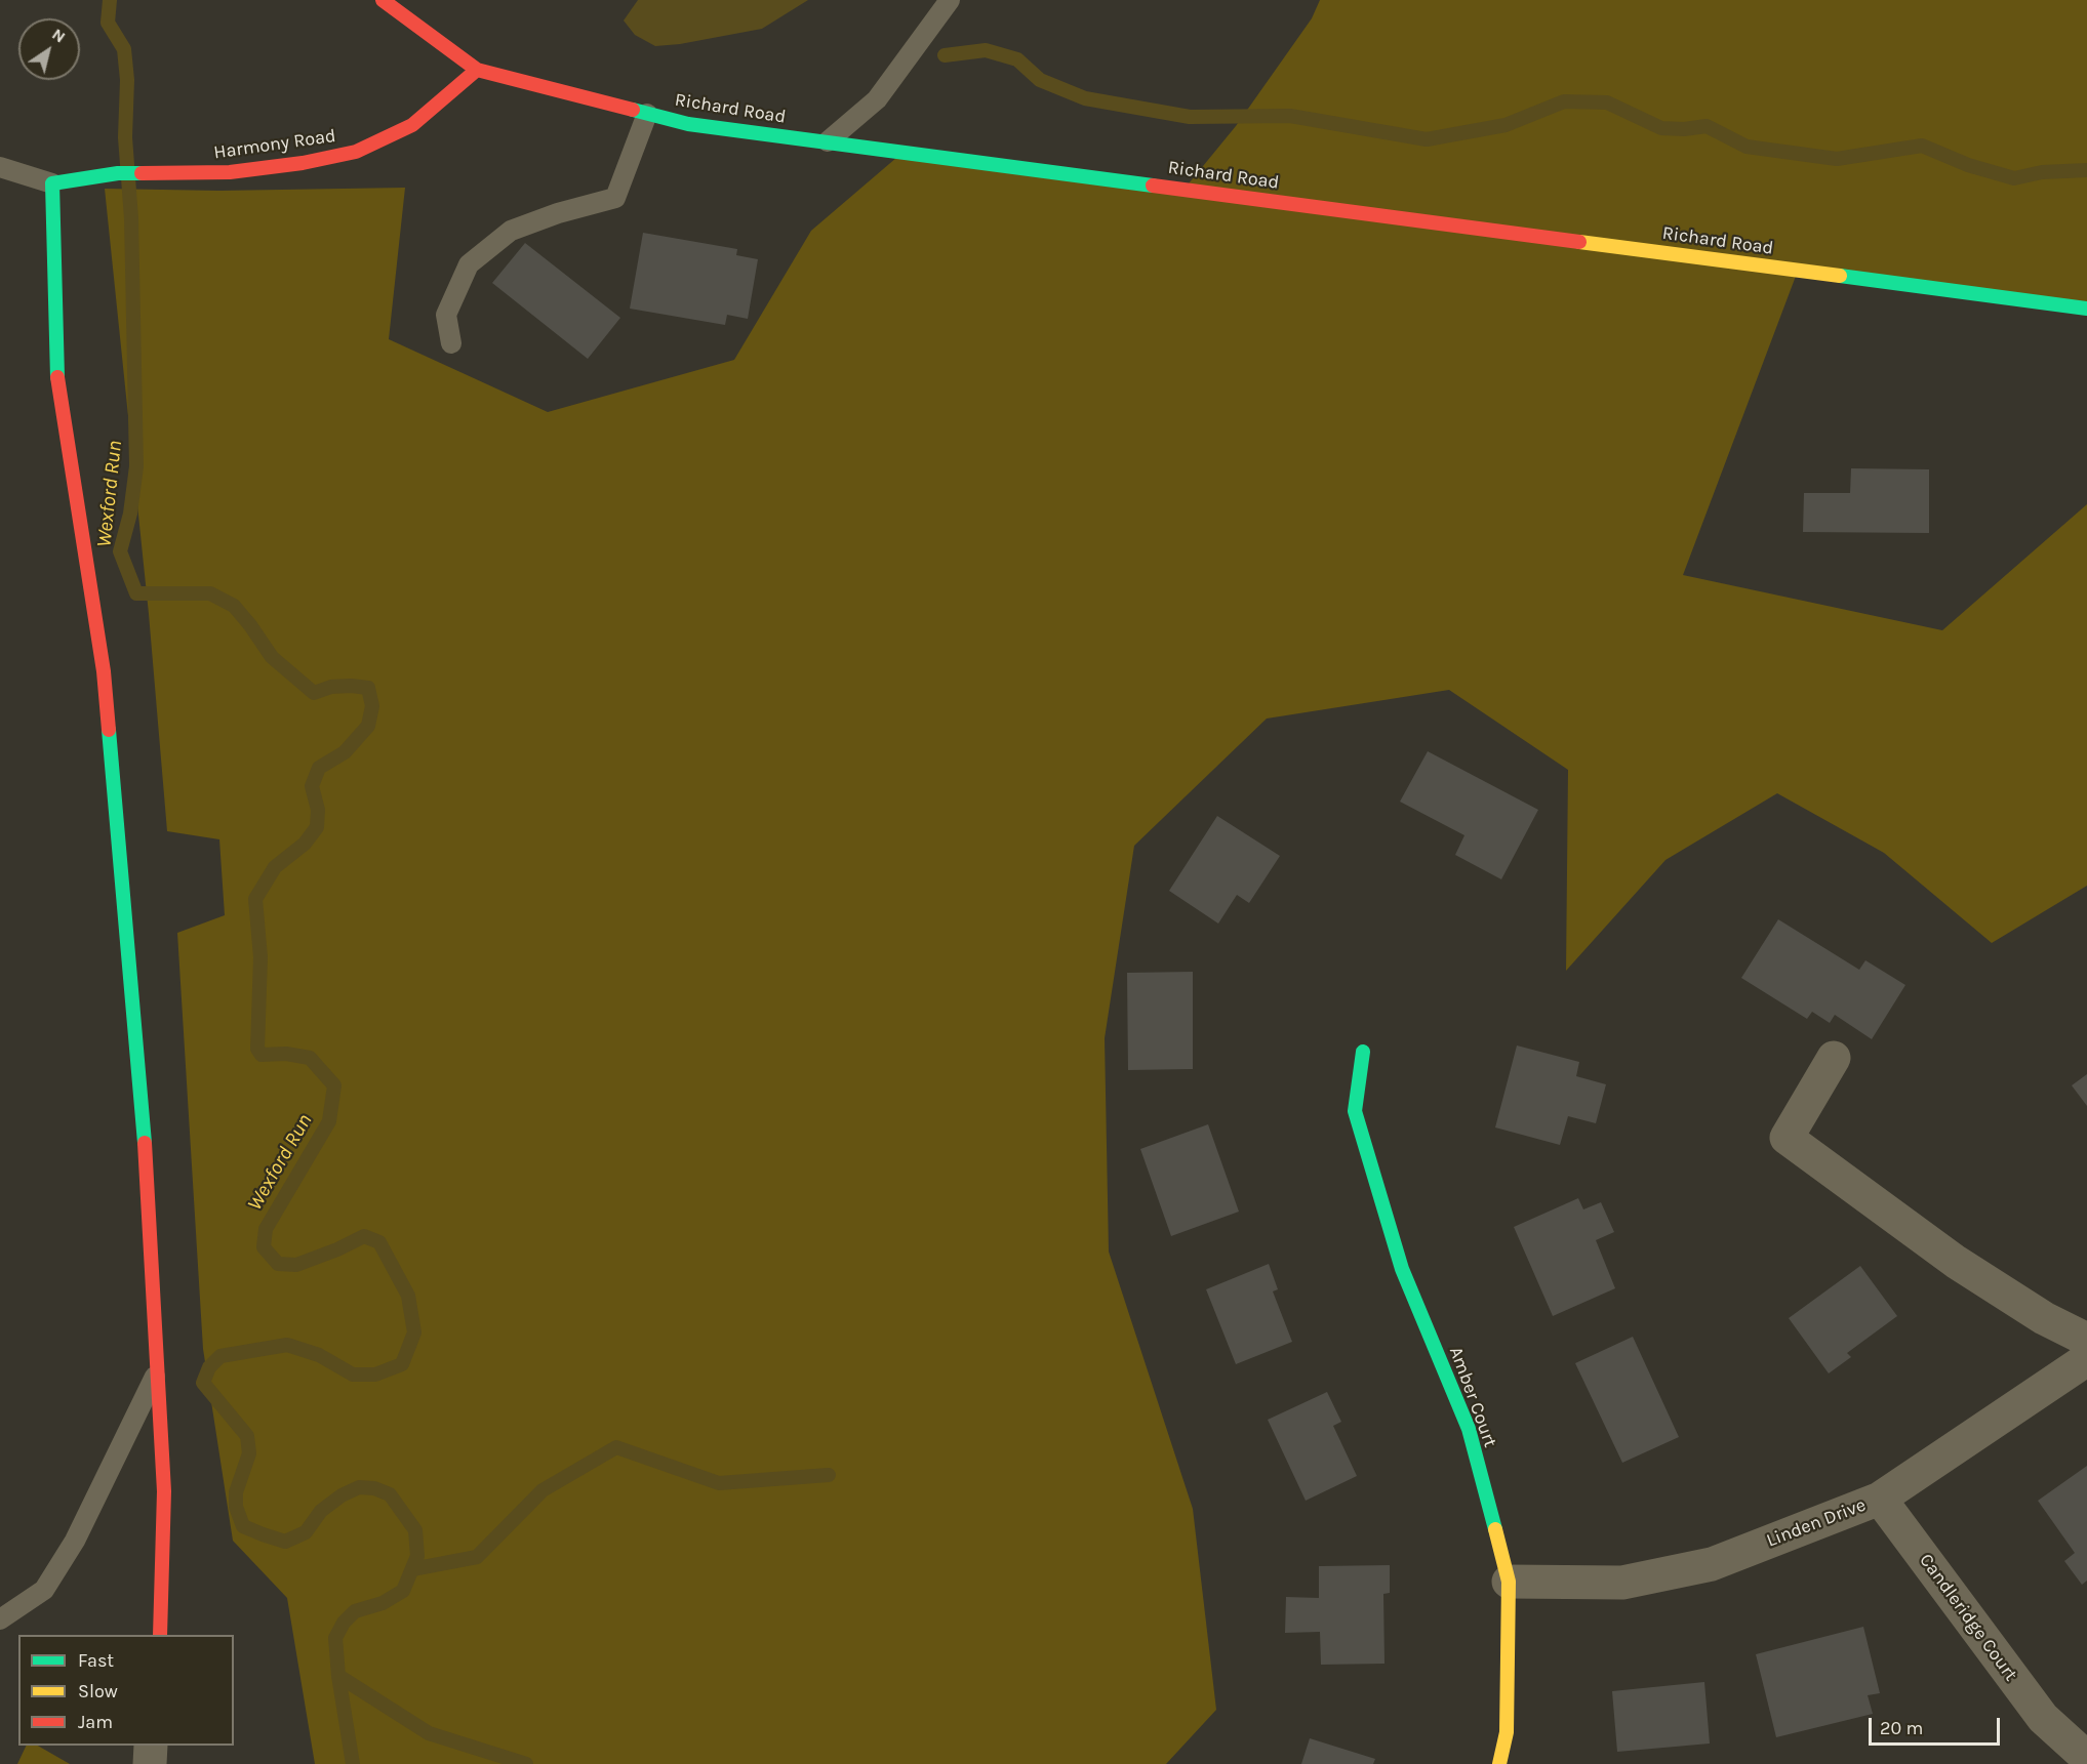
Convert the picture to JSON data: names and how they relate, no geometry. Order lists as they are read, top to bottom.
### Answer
{
  "streets": {
    "street": [
      "Richard Road",
      "Harmony Road",
      "Amber Court",
      "Linden Drive",
      "Candleridge Court"
    ]
  },
  "crossings": [
    ["Richard Road", "Harmony Road"],
    ["Amber Court", "Linden Drive"],
    ["Linden Drive", "Candleridge Court"]
  ],
  "water": ["Wexford Run"],
  "legend": ["Fast", "Slow", "Jam"],
  "scale_bar": "20 m",
  "north": "top right"
}
